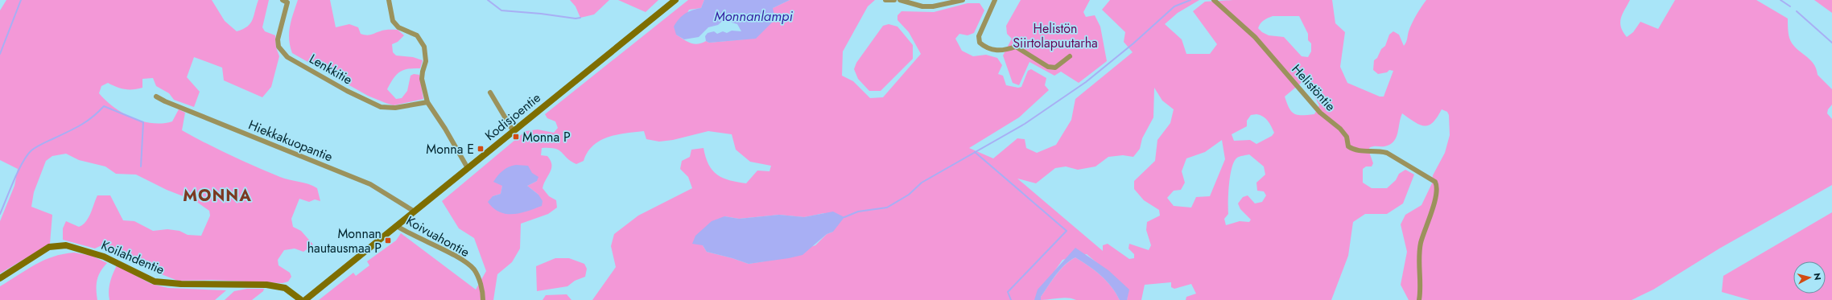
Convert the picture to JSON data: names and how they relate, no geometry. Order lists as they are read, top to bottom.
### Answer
{
  "streets": {
    "street": [
      "Lenkkitie",
      "Helistöntie",
      "Kodisjoentie",
      "Hiekkakuopantie",
      "Koivuahontie",
      "Koilahdentie"
    ]
  },
  "crossings": [
    ["Kodisjoentie", "Hiekkakuopantie"],
    ["Kodisjoentie", "Koivuahontie"]
  ],
  "districts": ["MONNA"],
  "water": ["Monnanlampi"],
  "parks": ["Helistön Siirtolapuutarha"],
  "places": {
    "transit": ["Monna P", "Monna E", "Monnan hautausmaa P"]
  },
  "north": "right"
}
